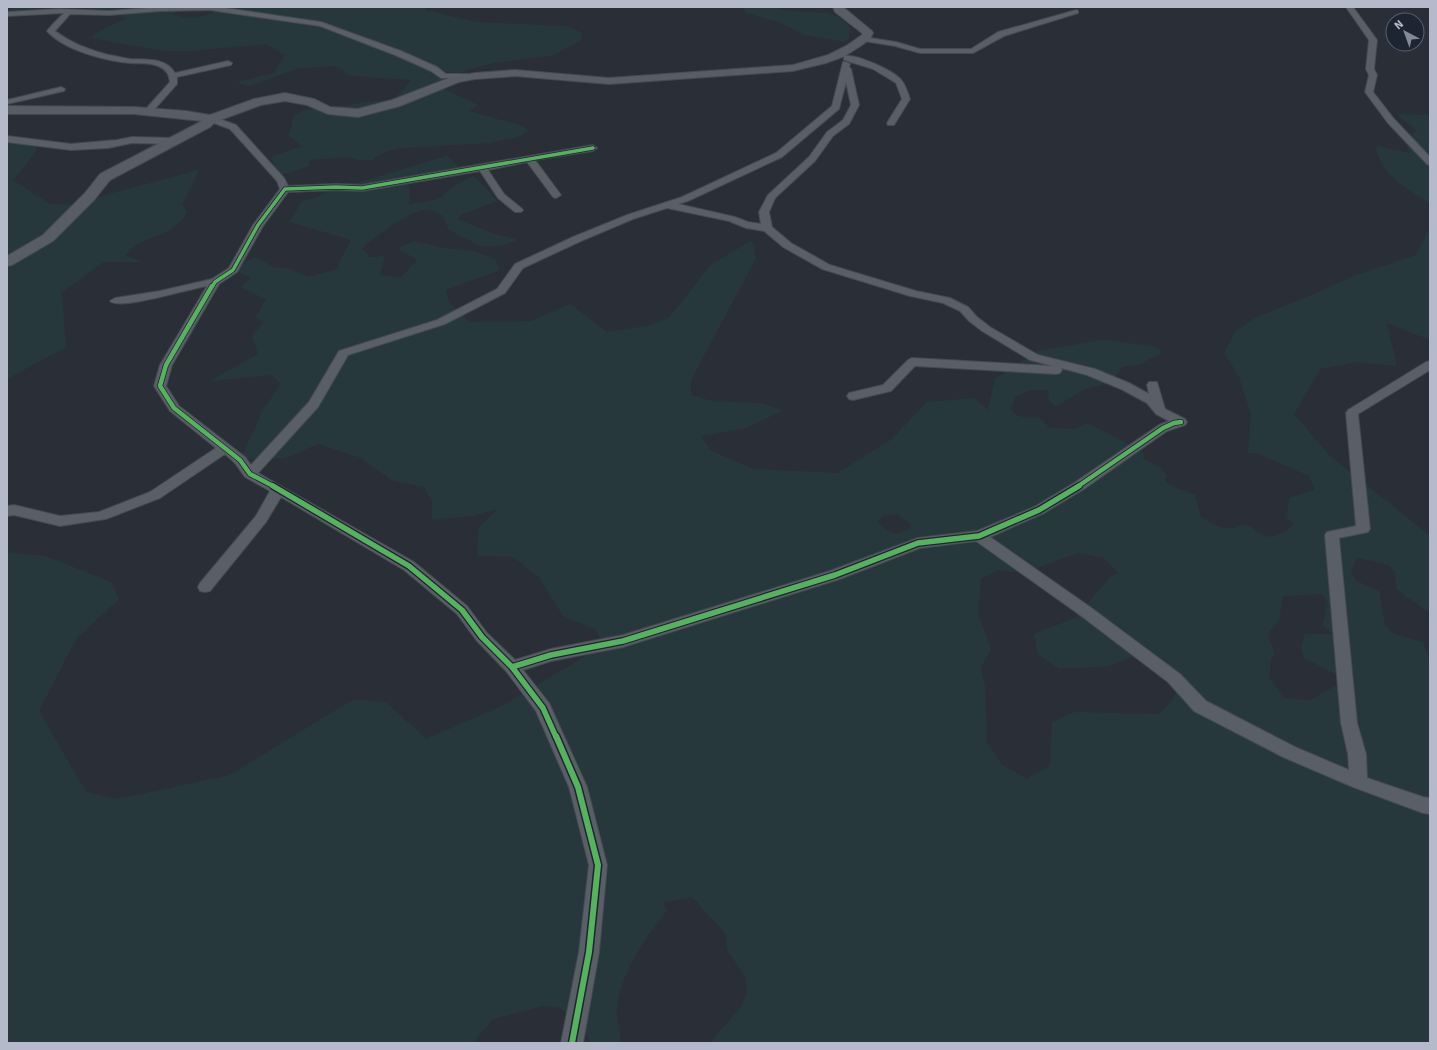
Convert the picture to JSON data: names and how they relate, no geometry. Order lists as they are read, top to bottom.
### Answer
{
  "north": "top left"
}
